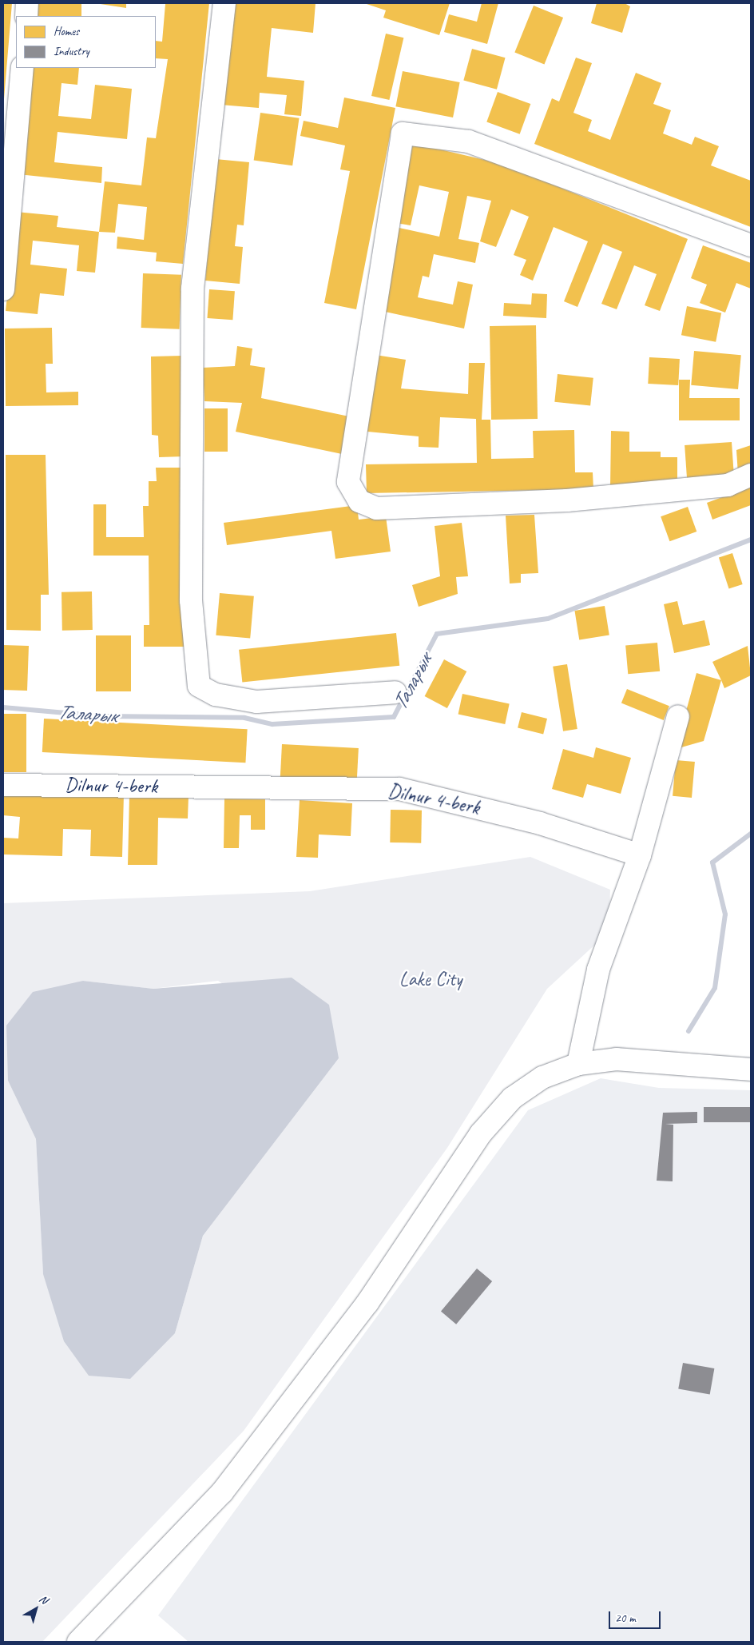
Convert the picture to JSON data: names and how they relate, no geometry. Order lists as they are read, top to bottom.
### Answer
{
  "streets": {
    "street": ["Dilnur 4-berk"]
  },
  "water": ["Таларык"],
  "parks": ["Lake City"],
  "legend": ["Homes", "Industry"],
  "scale_bar": "20 m",
  "north": "top right"
}
